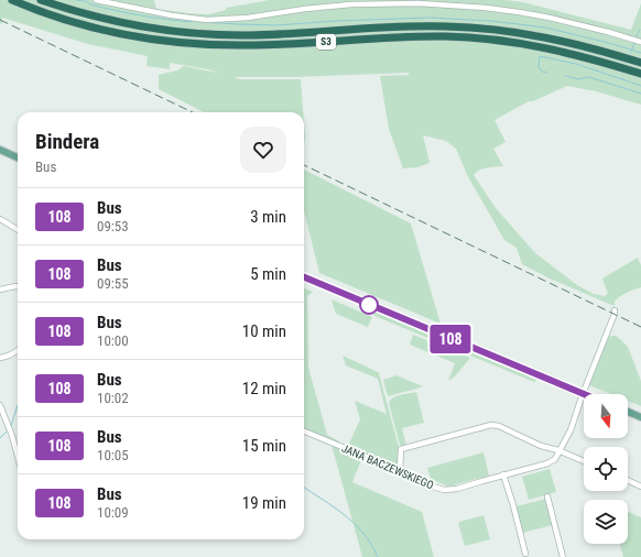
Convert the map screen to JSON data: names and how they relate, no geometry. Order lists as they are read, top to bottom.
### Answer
{
  "streets": {
    "highway": ["S3"],
    "street": ["JANA BACZEWSKIEGO"]
  },
  "lines": ["bus line 108"],
  "north": "bottom",
  "page": {
    "on_map": "108",
    "heading": ["Bindera", "Bus"],
    "list": [
      {
        "mark": "108",
        "name": "Bus",
        "note": "09:53",
        "value": "3 min"
      },
      {
        "mark": "108",
        "name": "Bus",
        "note": "09:55",
        "value": "5 min"
      },
      {
        "mark": "108",
        "name": "Bus",
        "note": "10:00",
        "value": "10 min"
      },
      {
        "mark": "108",
        "name": "Bus",
        "note": "10:02",
        "value": "12 min"
      },
      {
        "mark": "108",
        "name": "Bus",
        "note": "10:05",
        "value": "15 min"
      },
      {
        "mark": "108",
        "name": "Bus",
        "note": "10:09",
        "value": "19 min"
      }
    ]
  }
}
